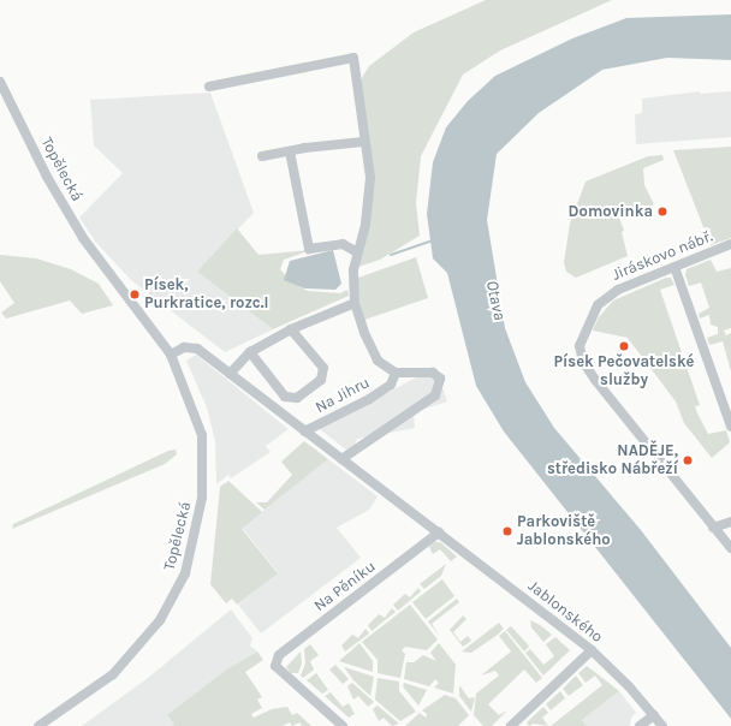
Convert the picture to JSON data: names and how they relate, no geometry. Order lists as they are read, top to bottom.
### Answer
{
  "streets": {
    "street": [
      "Topělecká",
      "Jiráskovo nábř.",
      "Na Jihru",
      "Na Pěníku",
      "Jablonského"
    ]
  },
  "crossings": [
    ["Na Pěníku", "Jablonského"]
  ],
  "water": ["Otava"],
  "places": [
    "Domovinka",
    "Písek, Purkratice, rozc.I",
    "Písek Pečovatelské služby",
    "NADĚJE, středisko Nábřeží",
    "Parkoviště Jablonského"
  ]
}
